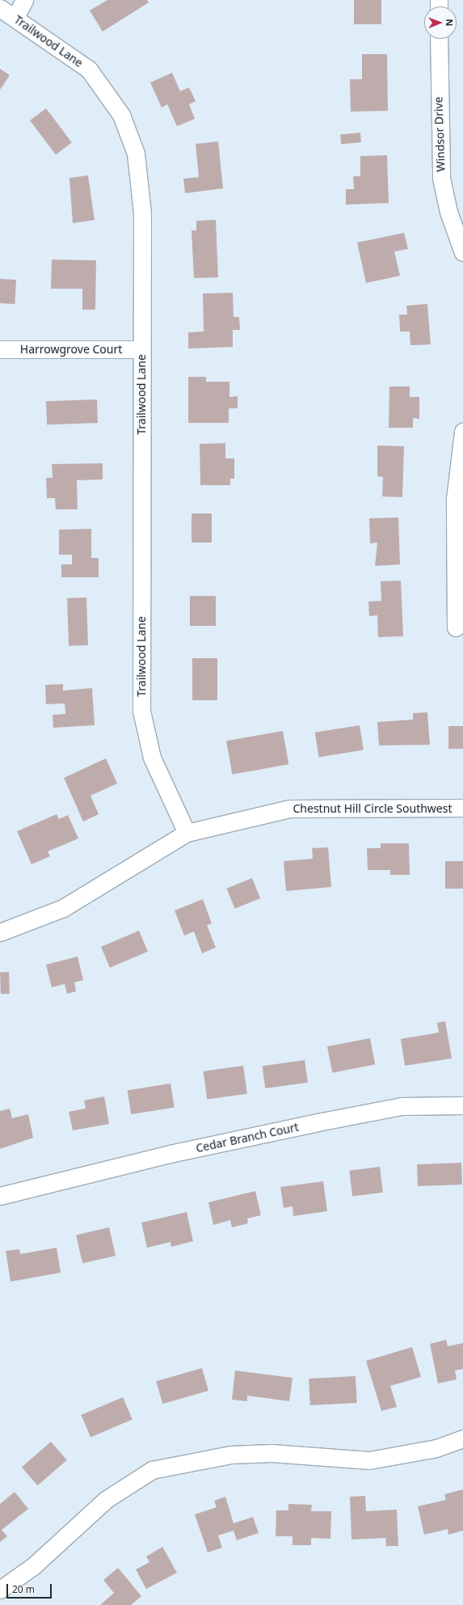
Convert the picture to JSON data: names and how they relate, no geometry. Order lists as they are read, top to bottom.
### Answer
{
  "streets": {
    "street": [
      "Trailwood Lane",
      "Windsor Drive",
      "Harrowgrove Court",
      "Chestnut Hill Circle Southwest",
      "Cedar Branch Court"
    ]
  },
  "crossings": [
    ["Trailwood Lane", "Harrowgrove Court"],
    ["Trailwood Lane", "Chestnut Hill Circle Southwest"]
  ],
  "scale_bar": "20 m",
  "north": "right"
}
